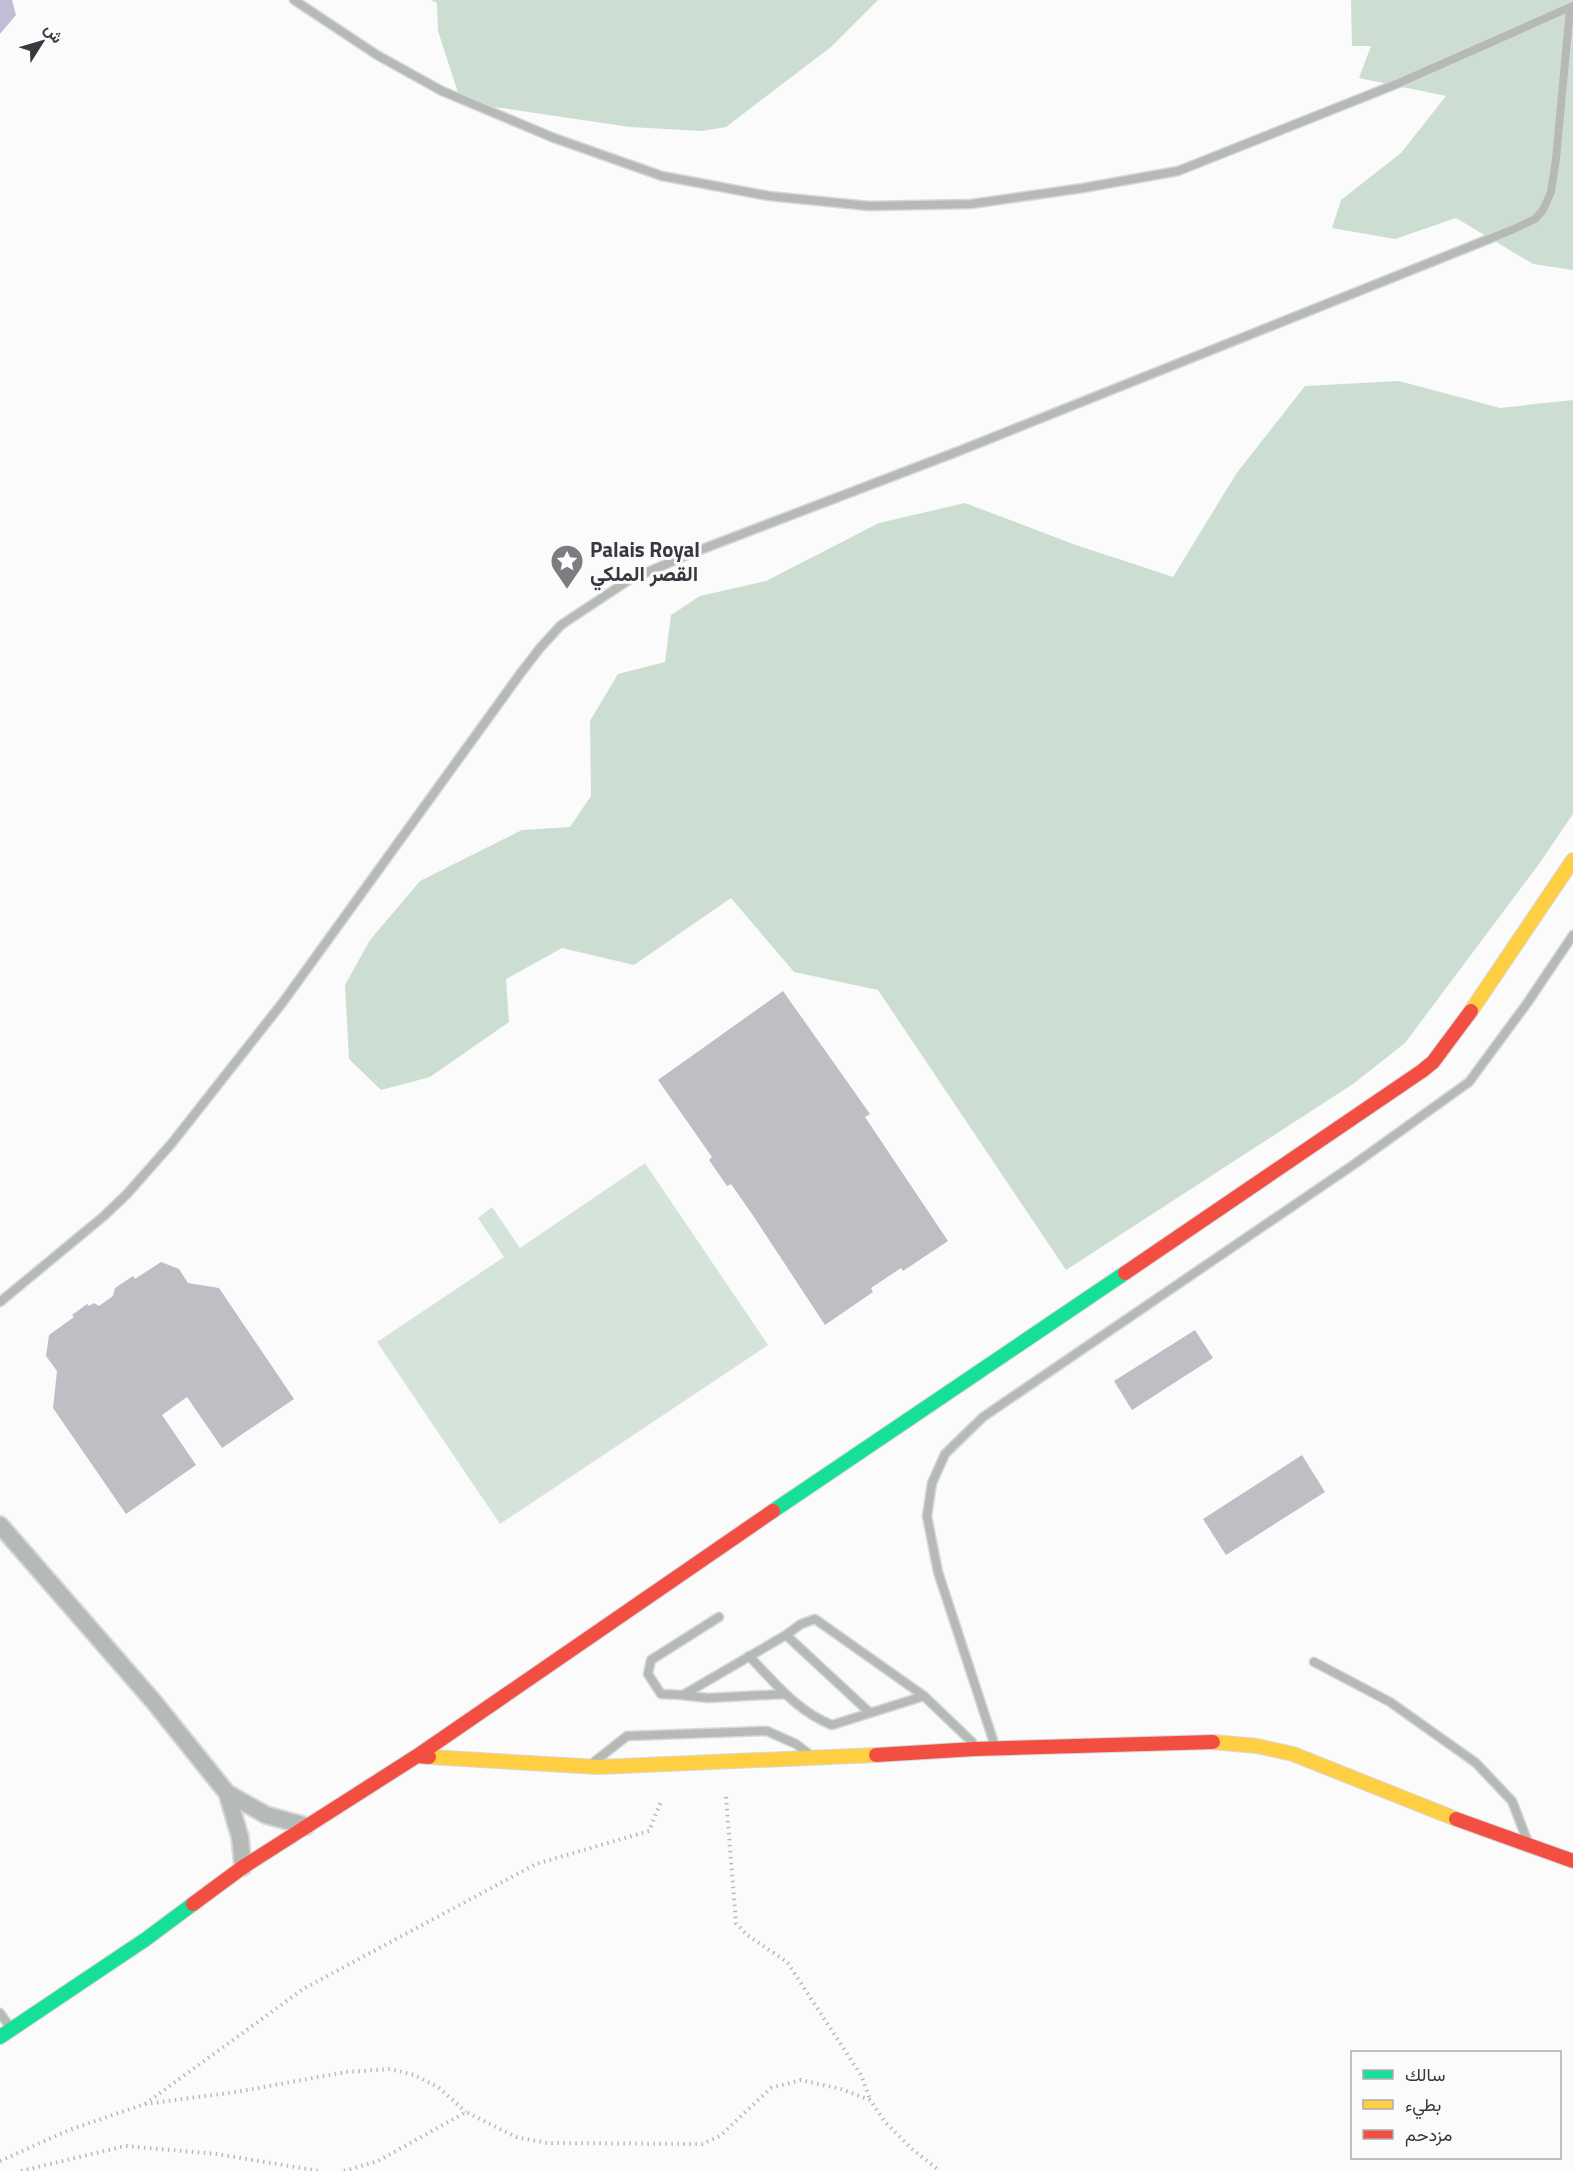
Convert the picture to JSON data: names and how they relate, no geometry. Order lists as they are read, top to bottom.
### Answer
{
  "places": {
    "place": ["Palais Royal القصر الملكي"]
  },
  "legend": ["سالك", "بطيء", "مزدحم"],
  "north": "top right"
}
